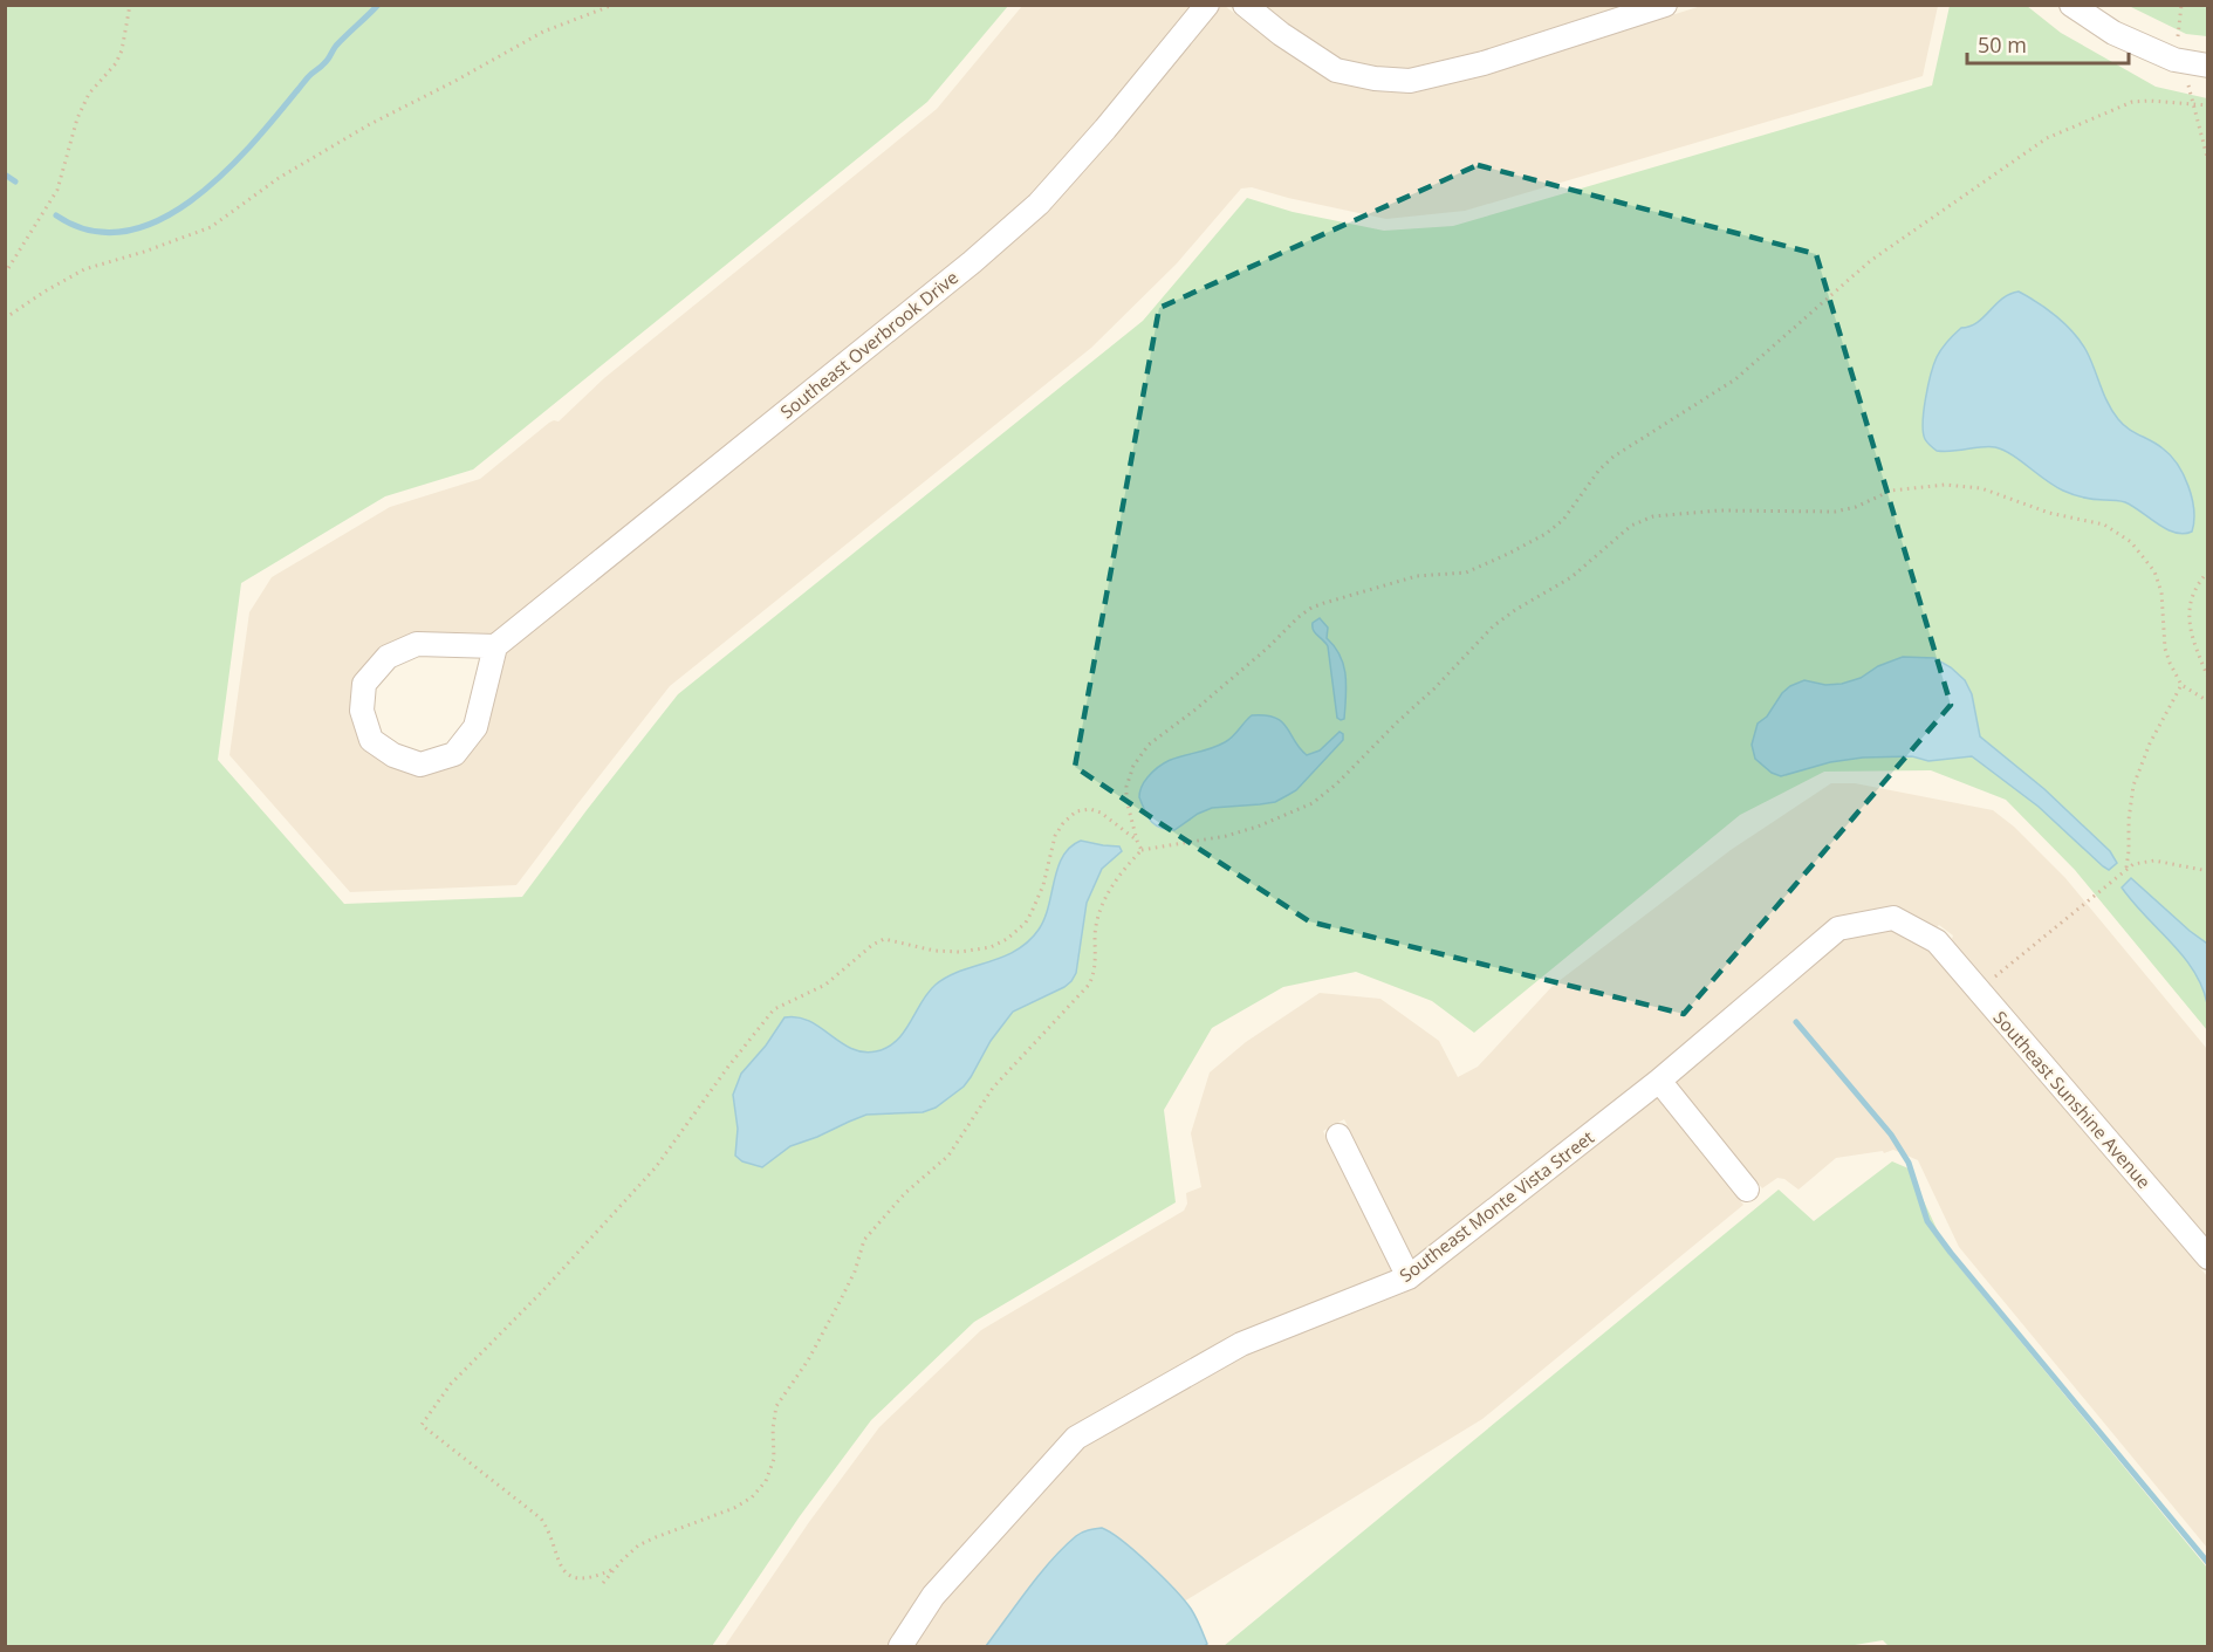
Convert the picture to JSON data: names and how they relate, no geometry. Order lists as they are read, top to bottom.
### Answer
{
  "streets": {
    "street": ["Southeast Overbrook Drive", "Southeast Sunshine Avenue", "Southeast Monte Vista Street"]
  },
  "crossings": [
    ["Southeast Sunshine Avenue", "Southeast Monte Vista Street"]
  ],
  "scale_bar": "50 m"
}
